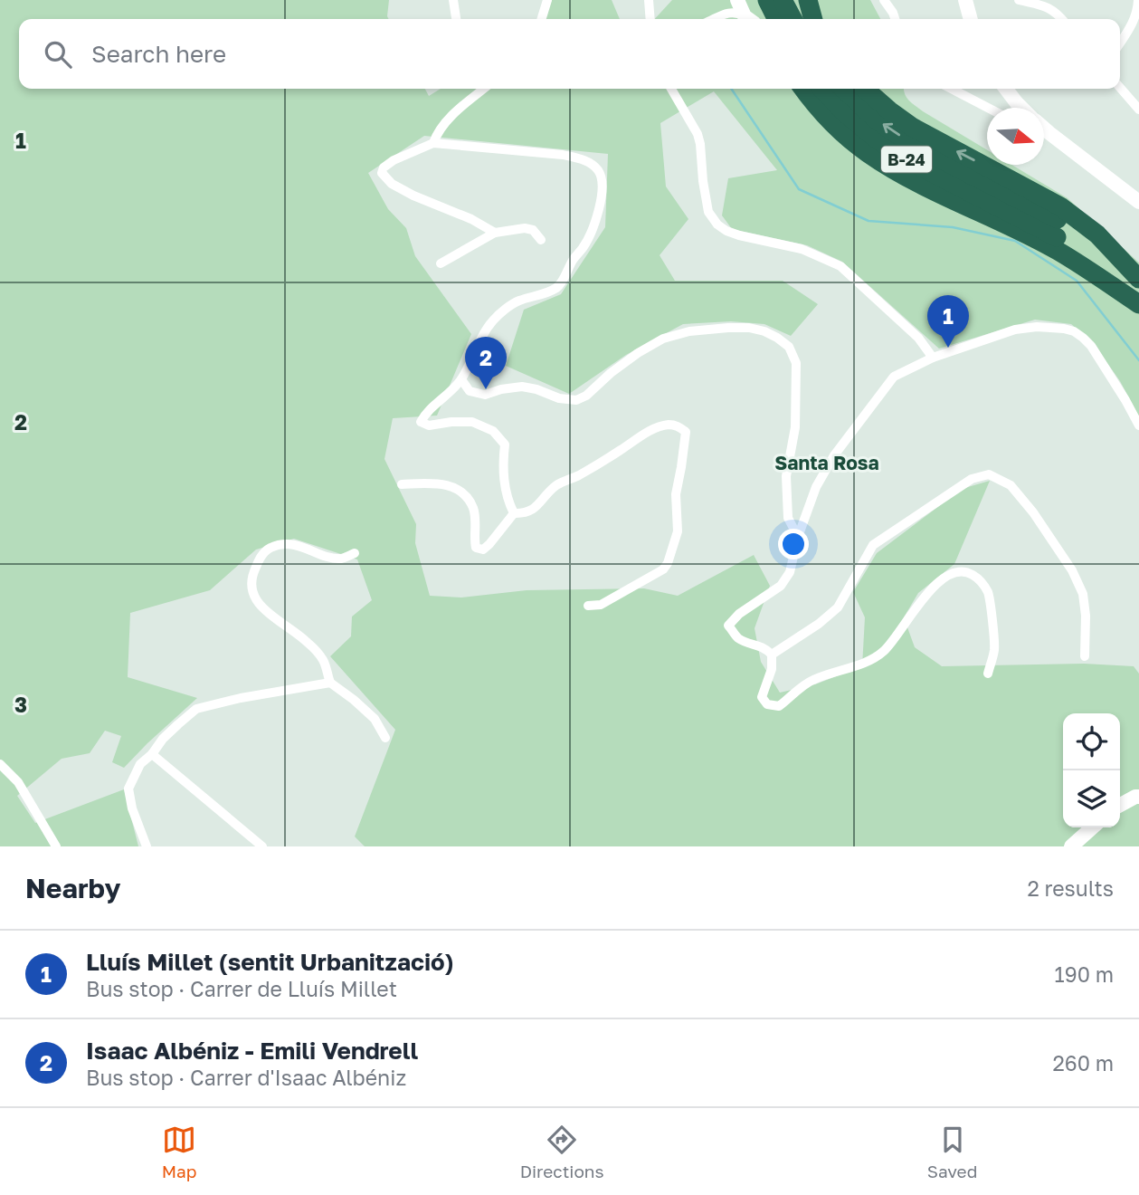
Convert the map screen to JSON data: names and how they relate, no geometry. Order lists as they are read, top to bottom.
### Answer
{
  "streets": {
    "highway": ["B-24"]
  },
  "districts": ["Santa Rosa"],
  "north": "right",
  "page": {
    "search": "Search here",
    "pins": ["1", "2"],
    "heading": ["Nearby", "2 results"],
    "list": [
      {
        "mark": "1",
        "name": "Lluís Millet (sentit Urbanització)",
        "note": "Bus stop · Carrer de Lluís Millet",
        "value": "190 m"
      },
      {
        "mark": "2",
        "name": "Isaac Albéniz - Emili Vendrell",
        "note": "Bus stop · Carrer d'Isaac Albéniz",
        "value": "260 m"
      }
    ],
    "nav": ["Map", "Directions", "Saved"]
  },
  "grid": {
    "rows": ["1", "2", "3"]
  }
}
